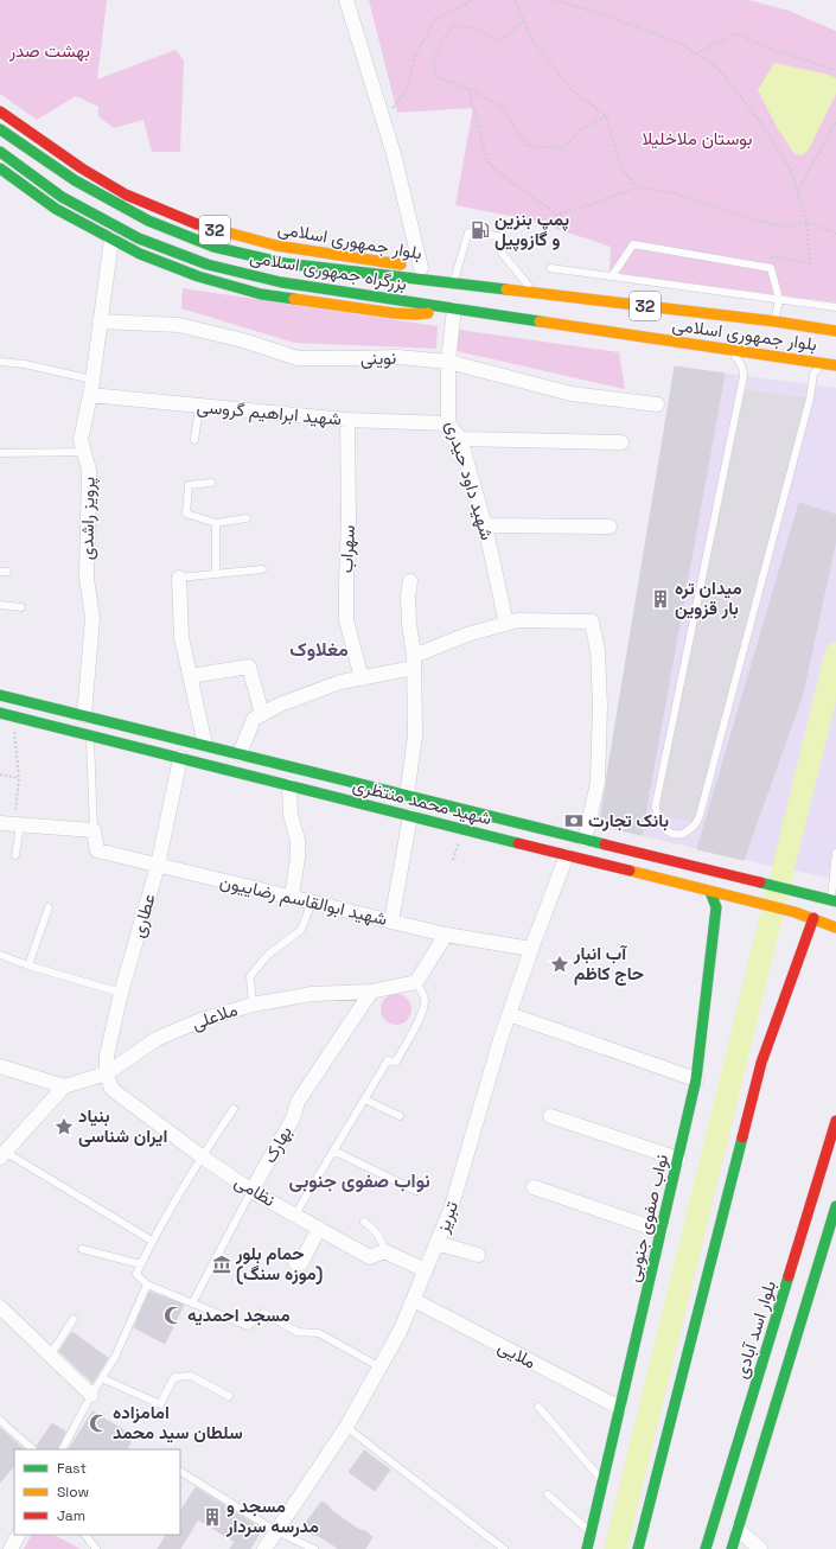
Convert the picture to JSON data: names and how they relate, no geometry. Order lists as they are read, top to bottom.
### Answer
{
  "streets": {
    "main road": [
      "32",
      "بلوار جمهوری اسلامی",
      "بزرگراه جمهوری اسلامی",
      "شهید محمد منتظری",
      "نواب صفوی جنوبی",
      "بلوار اسد آبادی"
    ],
    "street": [
      "نوینی",
      "شهید ابراهیم گروسی",
      "شهید داود حیدری",
      "پرویز راشدی",
      "سهراب",
      "شهید ابوالقاسم رضاییون",
      "عطاری",
      "ملاعلی",
      "بهارک",
      "نظامی",
      "تبریز",
      "ملایی"
    ]
  },
  "crossings": [
    ["بلوار جمهوری اسلامی", "بزرگراه جمهوری اسلامی"],
    ["بلوار جمهوری اسلامی", "شهید داود حیدری"],
    ["بلوار جمهوری اسلامی", "پرویز راشدی"],
    ["بزرگراه جمهوری اسلامی", "شهید داود حیدری"],
    ["نوینی", "شهید داود حیدری"],
    ["نوینی", "پرویز راشدی"],
    ["شهید ابراهیم گروسی", "شهید داود حیدری"],
    ["شهید ابراهیم گروسی", "پرویز راشدی"],
    ["شهید ابراهیم گروسی", "سهراب"],
    ["پرویز راشدی", "شهید محمد منتظری"],
    ["شهید محمد منتظری", "عطاری"],
    ["شهید محمد منتظری", "تبریز"],
    ["شهید محمد منتظری", "نواب صفوی جنوبی"],
    ["شهید ابوالقاسم رضاییون", "عطاری"],
    ["شهید ابوالقاسم رضاییون", "تبریز"],
    ["عطاری", "ملاعلی"],
    ["عطاری", "نظامی"],
    ["ملاعلی", "بهارک"],
    ["ملاعلی", "نظامی"],
    ["بهارک", "نظامی"],
    ["نظامی", "تبریز"],
    ["تبریز", "ملایی"],
    ["نواب صفوی جنوبی", "ملایی"]
  ],
  "districts": ["مغلاوک", "نواب صفوی جنوبی"],
  "parks": ["بهشت صدر", "بوستان ملاخلیلا"],
  "places": {
    "fuel station": ["پمپ بنزین و گازوپیل"],
    "building": ["میدان تره بار قزوین", "مسجد و مدرسه سردار"],
    "bank": ["بانک تجارت"],
    "place": ["آب انبار حاج کاظم", "بنیاد ایران شناسی"],
    "museum": ["حمام بلور (موزه سنگ)"],
    "mosque": ["مسجد احمدیه", "امامزاده سلطان سید محمد"]
  },
  "legend": ["Fast", "Slow", "Jam"]
}
